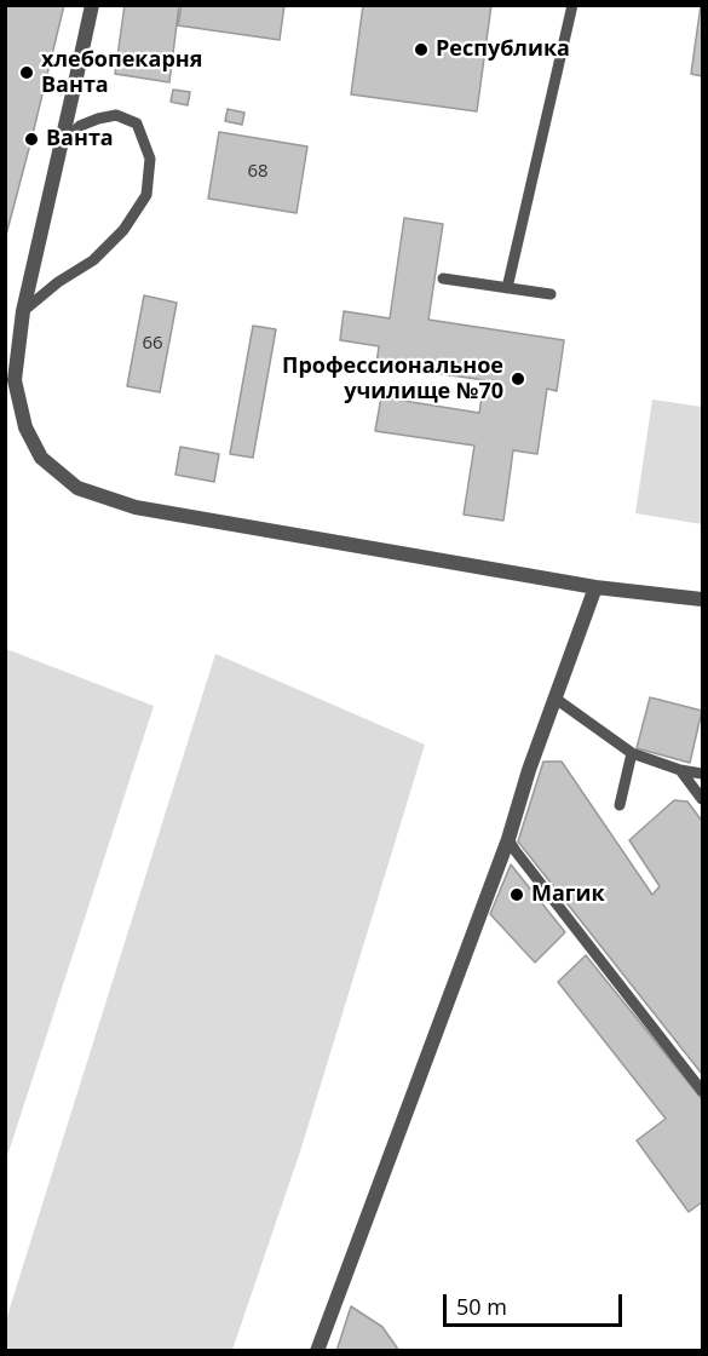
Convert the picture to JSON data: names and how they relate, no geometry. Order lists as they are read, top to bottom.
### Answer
{
  "places": [
    "Республика",
    "хлебопекарня Ванта",
    "Ванта",
    "Профессиональное училище №70",
    "Магик"
  ],
  "house_numbers": ["68", "66"],
  "scale_bar": "50 m"
}
